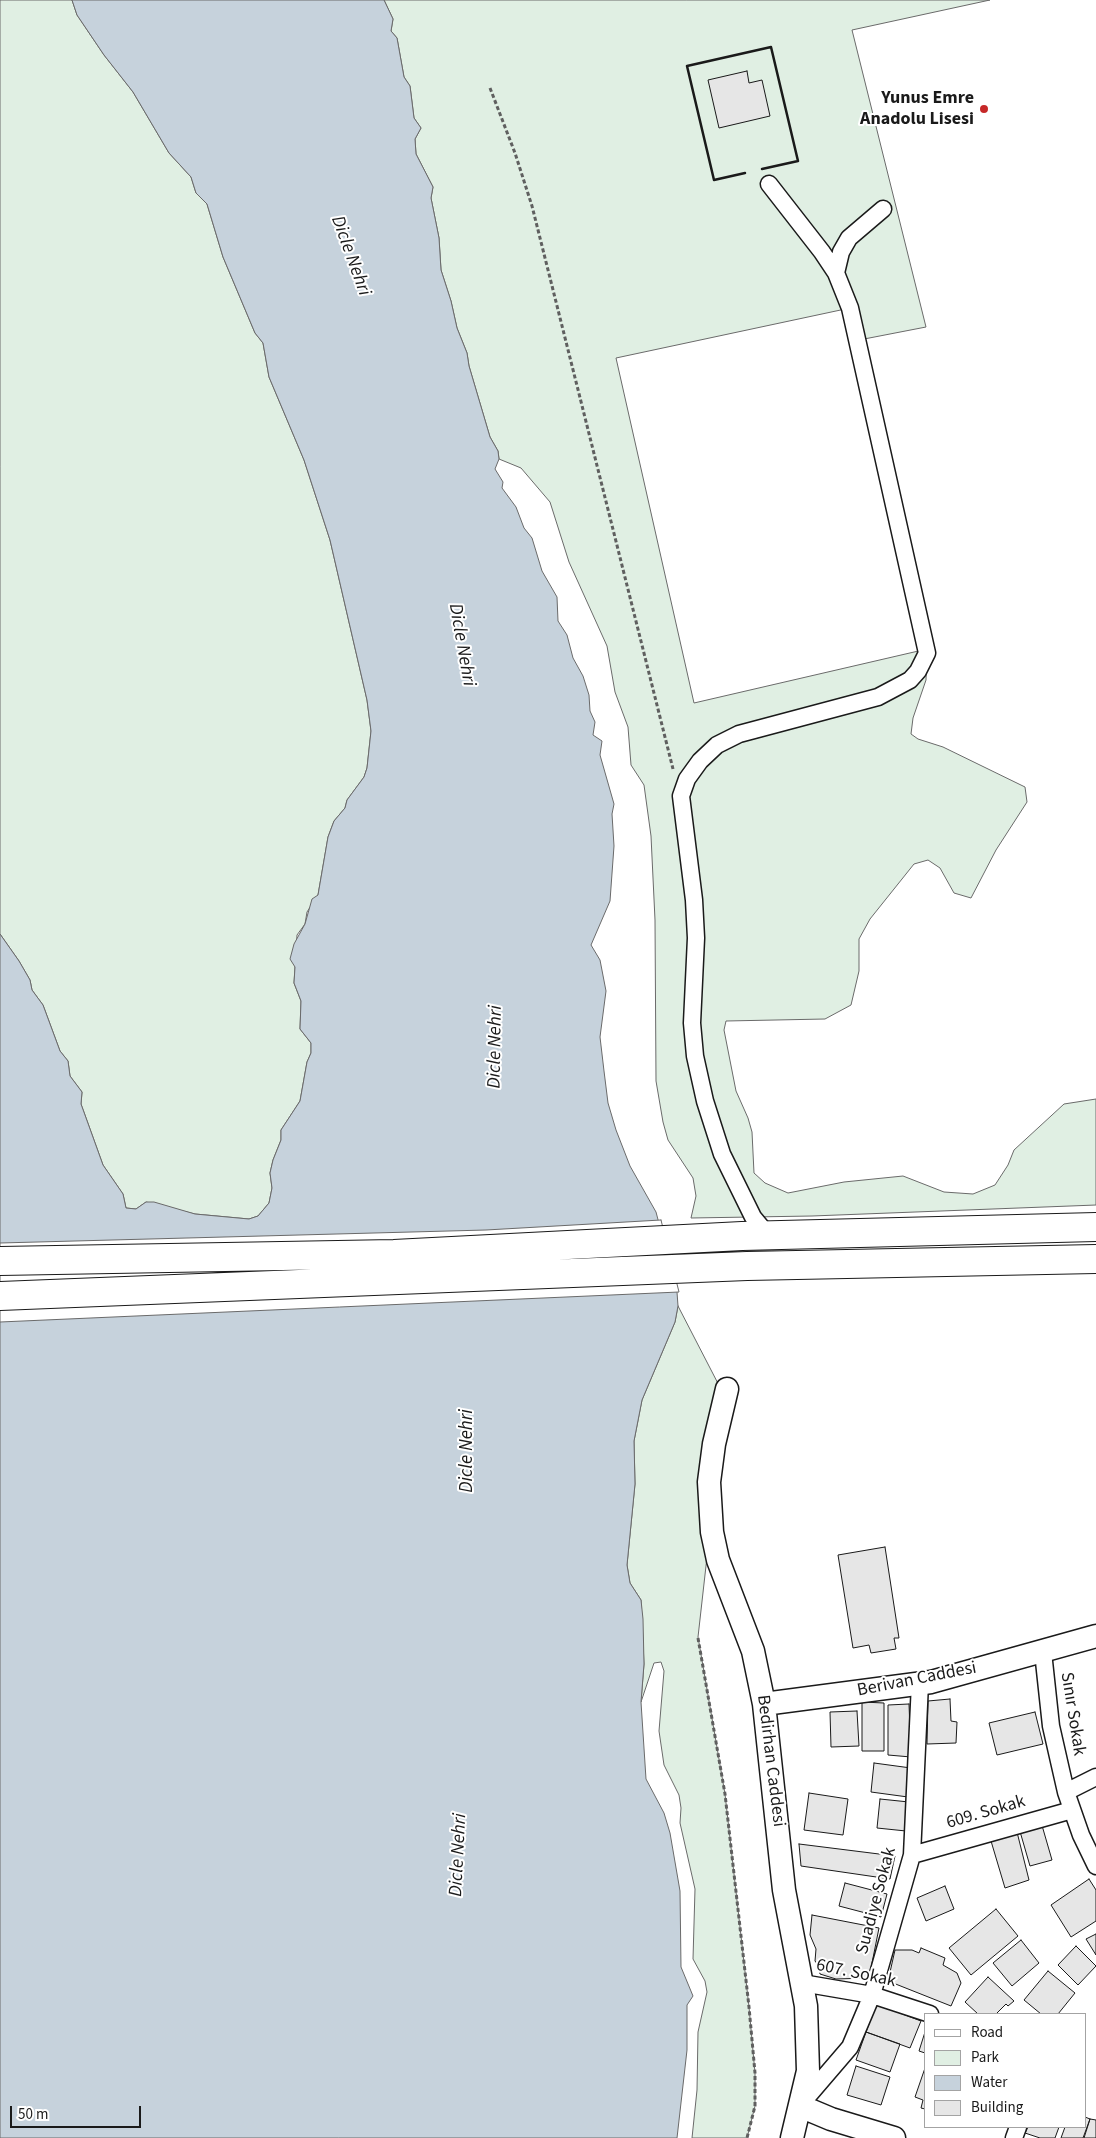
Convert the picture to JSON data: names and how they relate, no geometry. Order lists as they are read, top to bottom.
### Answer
{
  "streets": {
    "street": [
      "Berivan Caddesi",
      "Sınır Sokak",
      "Bedirhan Caddesi",
      "609. Sokak",
      "Suadiye Sokak",
      "607. Sokak"
    ]
  },
  "crossings": [
    ["Berivan Caddesi", "Sınır Sokak"],
    ["Berivan Caddesi", "Bedirhan Caddesi"],
    ["Berivan Caddesi", "Suadiye Sokak"],
    ["Sınır Sokak", "609. Sokak"],
    ["Bedirhan Caddesi", "Suadiye Sokak"],
    ["Bedirhan Caddesi", "607. Sokak"],
    ["609. Sokak", "Suadiye Sokak"],
    ["Suadiye Sokak", "607. Sokak"]
  ],
  "water": ["Dicle Nehri"],
  "places": ["Yunus Emre Anadolu Lisesi"],
  "legend": [
    "Road",
    "Park",
    "Water",
    "Building"
  ],
  "scale_bar": "50 m"
}
